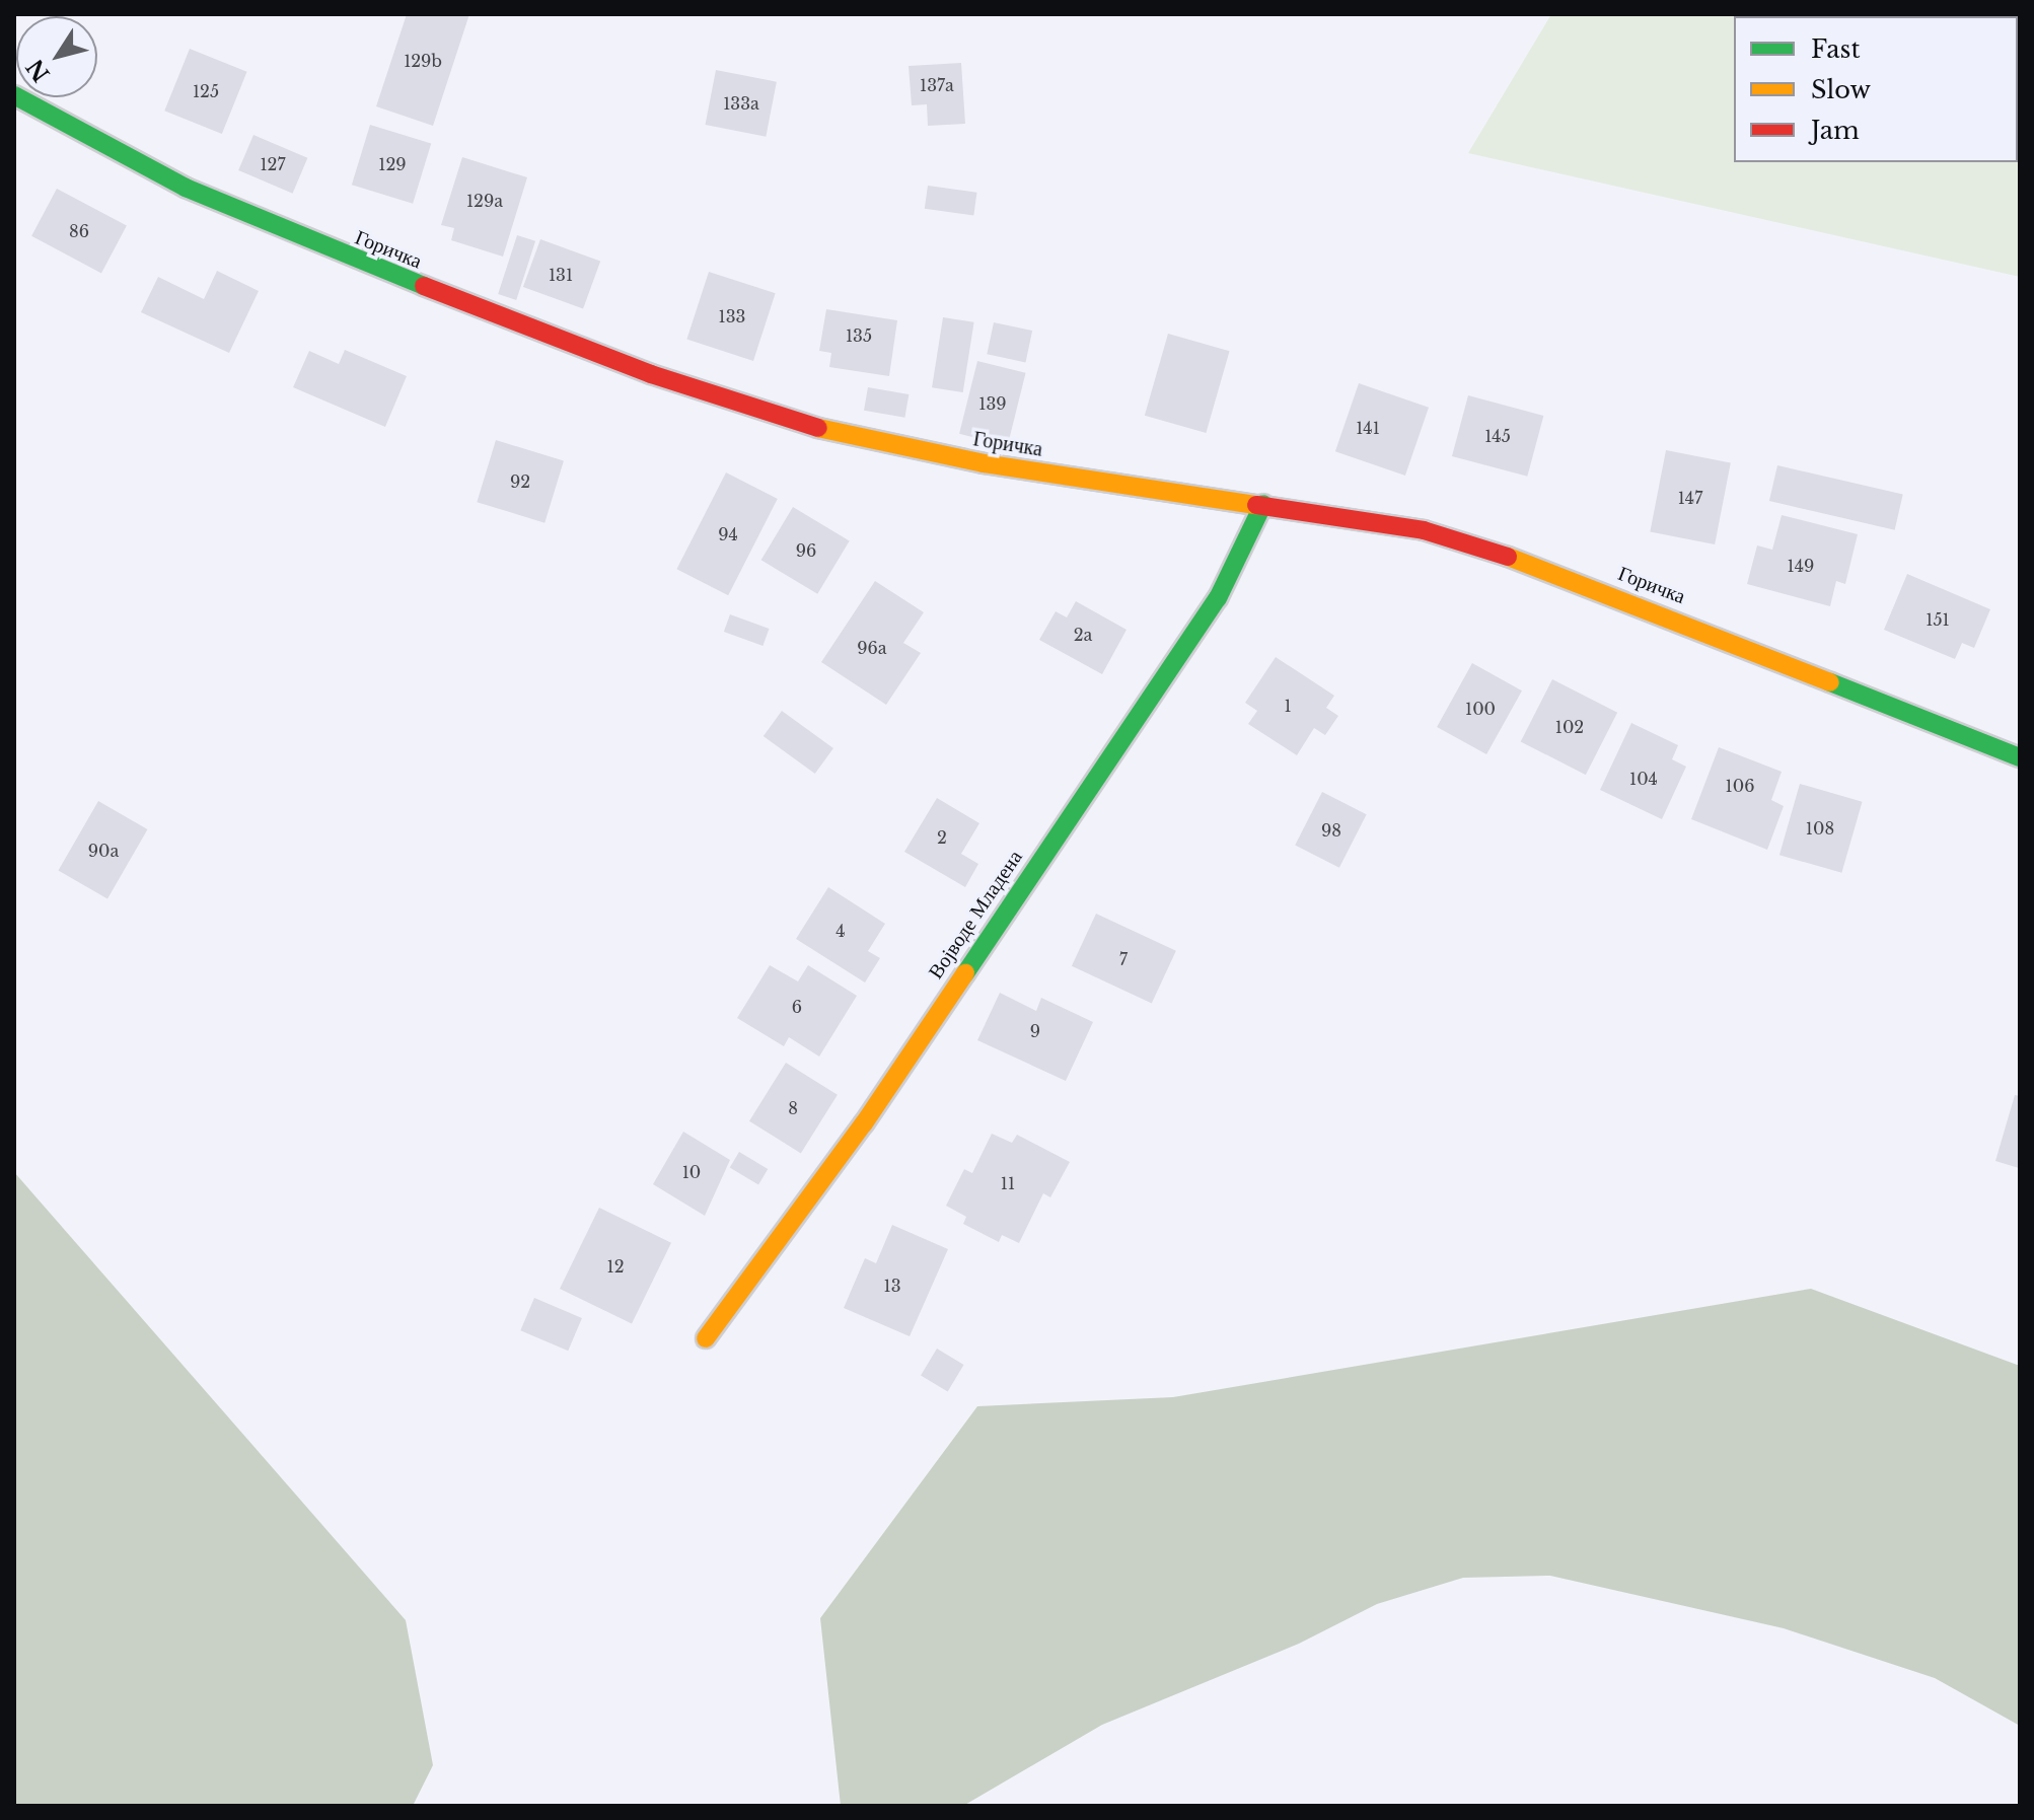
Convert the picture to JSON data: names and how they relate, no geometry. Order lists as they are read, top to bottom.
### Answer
{
  "streets": {
    "street": ["Горичка", "Војводе Младена"]
  },
  "crossings": [
    ["Горичка", "Војводе Младена"]
  ],
  "house_numbers": [
    "129b",
    "137a",
    "125",
    "133a",
    "127",
    "129",
    "129a",
    "86",
    "131",
    "133",
    "135",
    "139",
    "141",
    "145",
    "92",
    "147",
    "94",
    "96",
    "149",
    "151",
    "2a",
    "96a",
    "1",
    "100",
    "102",
    "104",
    "106",
    "108",
    "98",
    "2",
    "90a",
    "4",
    "7",
    "6",
    "9",
    "8",
    "10",
    "11",
    "12",
    "13"
  ],
  "legend": ["Fast", "Slow", "Jam"],
  "north": "bottom left"
}
